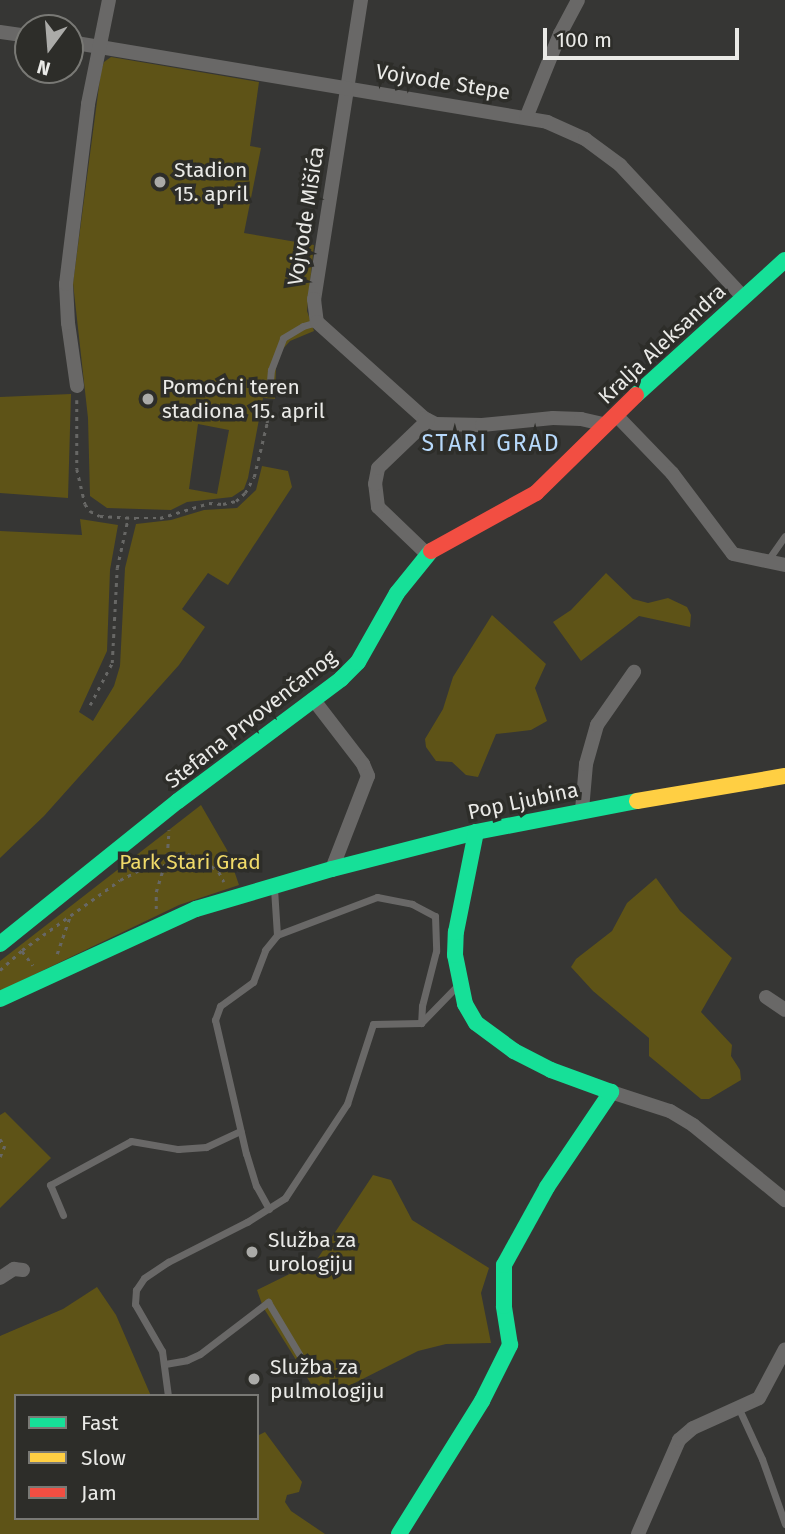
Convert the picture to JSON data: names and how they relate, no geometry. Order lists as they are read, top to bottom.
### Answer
{
  "streets": {
    "street": [
      "Vojvode Stepe",
      "Vojvode Mišića",
      "Kralja Aleksandra",
      "Stefana Prvovenčanog",
      "Pop Ljubina"
    ]
  },
  "crossings": [
    ["Vojvode Stepe", "Vojvode Mišića"],
    ["Vojvode Stepe", "Kralja Aleksandra"],
    ["Kralja Aleksandra", "Stefana Prvovenčanog"]
  ],
  "districts": ["STARI GRAD"],
  "parks": ["Park Stari Grad"],
  "places": [
    "Stadion 15. april",
    "Pomoćni teren stadiona 15. april",
    "Služba za urologiju",
    "Služba za pulmologiju"
  ],
  "legend": ["Fast", "Slow", "Jam"],
  "scale_bar": "100 m",
  "north": "bottom"
}
